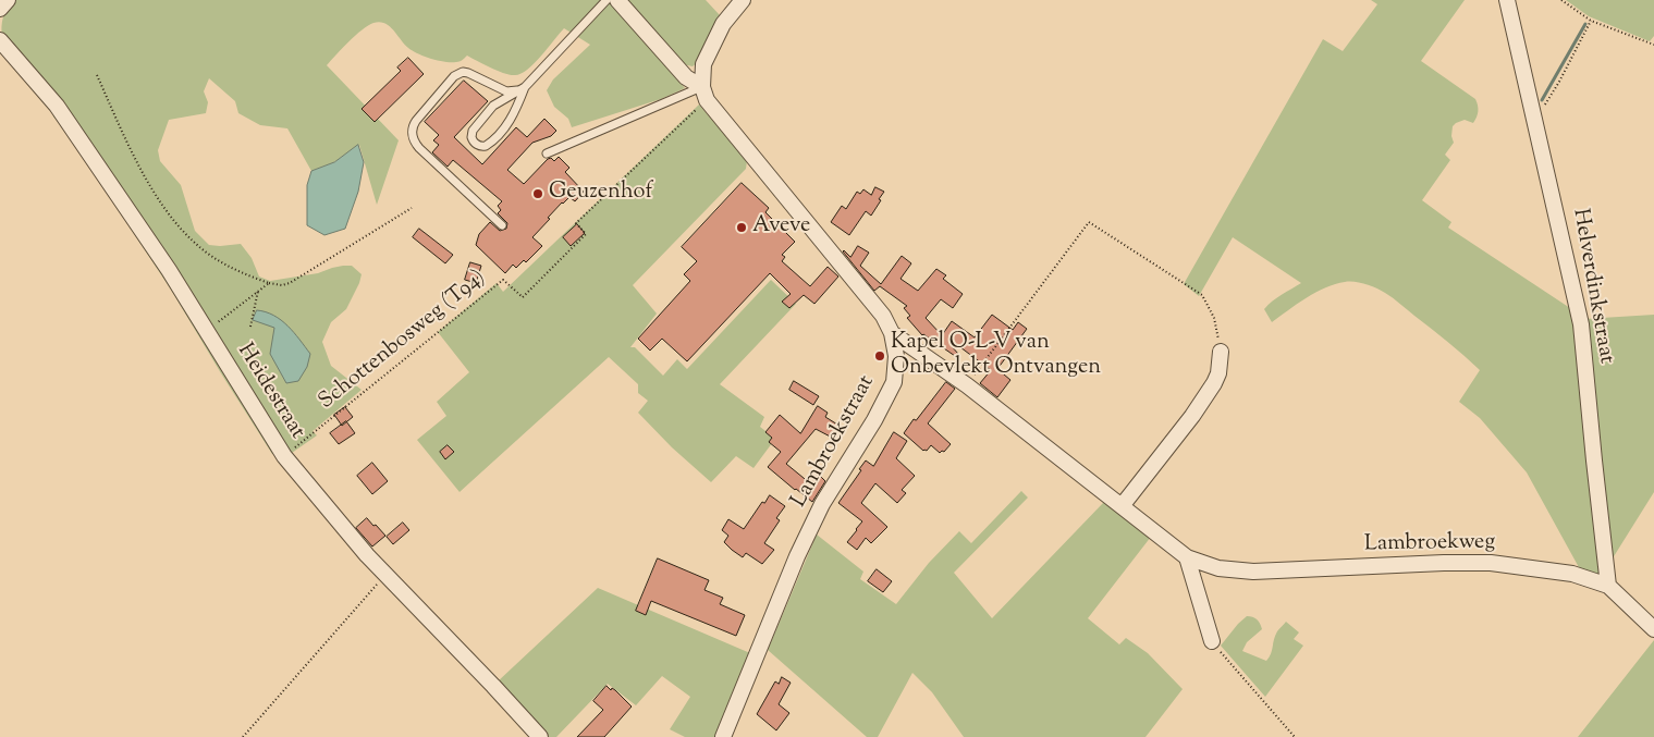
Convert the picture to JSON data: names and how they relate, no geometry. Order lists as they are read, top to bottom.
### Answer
{
  "streets": {
    "street": [
      "Helverdinkstraat",
      "Heidestraat",
      "Lambroekstraat",
      "Lambroekweg"
    ],
    "path": ["Schottenbosweg (T94)"]
  },
  "crossings": [
    ["Helverdinkstraat", "Lambroekweg"],
    ["Schottenbosweg (T94)", "Heidestraat"],
    ["Schottenbosweg (T94)", "Lambroekstraat"],
    ["Lambroekstraat", "Lambroekweg"]
  ],
  "places": ["Geuzenhof", "Aveve", "Kapel O-L-V van Onbevlekt Ontvangen"]
}
